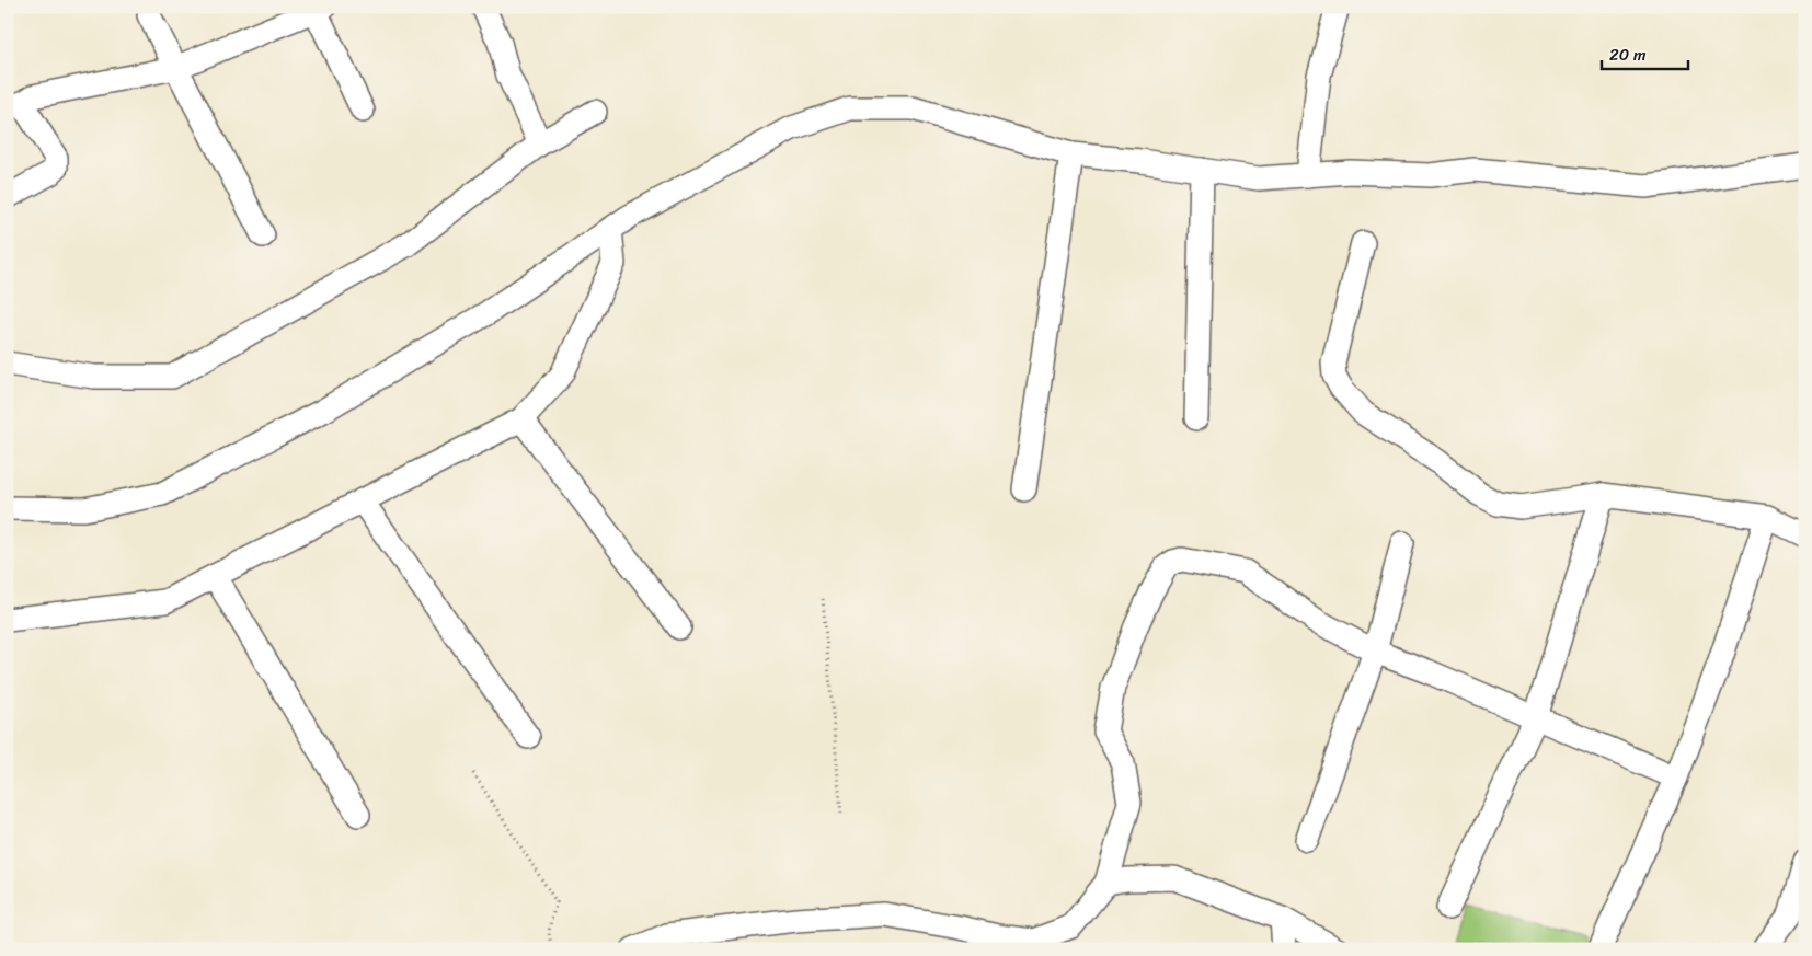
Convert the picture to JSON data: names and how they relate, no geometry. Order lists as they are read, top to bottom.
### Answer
{
  "scale_bar": "20 m"
}
